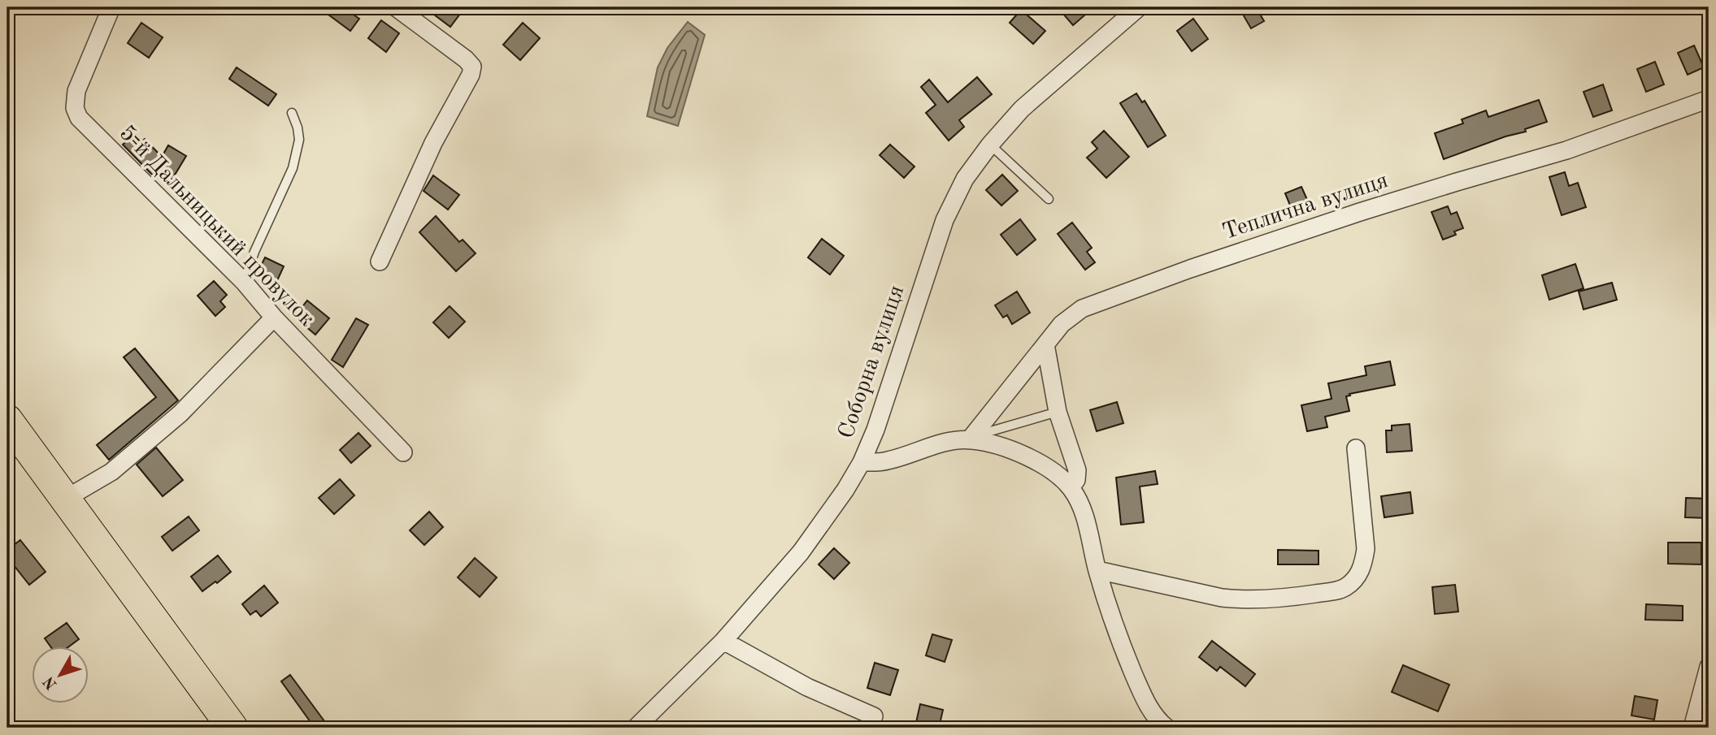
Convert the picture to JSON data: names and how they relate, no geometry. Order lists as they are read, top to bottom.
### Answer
{
  "streets": {
    "street": ["Теплична вулиця", "5-й Дальницький провулок", "Соборна вулиця"]
  },
  "north": "bottom left"
}
